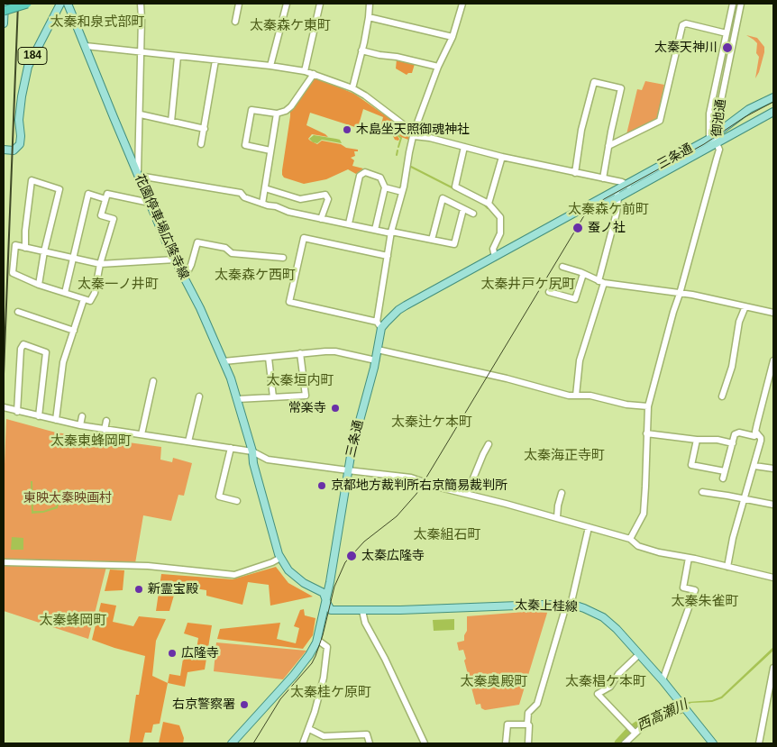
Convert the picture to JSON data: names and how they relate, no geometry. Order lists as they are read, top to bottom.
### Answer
{
  "streets": {
    "main road": [
      "184",
      "三条通",
      "花園停車場広隆寺線",
      "太秦上桂線"
    ],
    "street": ["御池通"]
  },
  "crossings": [
    ["御池通", "三条通"],
    ["三条通", "花園停車場広隆寺線"],
    ["三条通", "太秦上桂線"],
    ["花園停車場広隆寺線", "太秦上桂線"]
  ],
  "districts": [
    "太秦和泉式部町",
    "太秦森ケ東町",
    "太秦森ケ前町",
    "太秦森ケ西町",
    "太秦一ノ井町",
    "太秦井戸ケ尻町",
    "太秦垣内町",
    "太秦辻ケ本町",
    "太秦東蜂岡町",
    "太秦海正寺町",
    "太秦組石町",
    "太秦朱雀町",
    "太秦蜂岡町",
    "太秦奥殿町",
    "太秦椙ケ本町",
    "太秦桂ケ原町"
  ],
  "water": ["西高瀬川"],
  "parks": ["東映太秦映画村"],
  "places": [
    "太秦天神川",
    "木島坐天照御魂神社",
    "蚕ノ社",
    "常楽寺",
    "京都地方裁判所右京簡易裁判所",
    "太秦広隆寺",
    "新霊宝殿",
    "広隆寺",
    "右京警察署"
  ]
}
